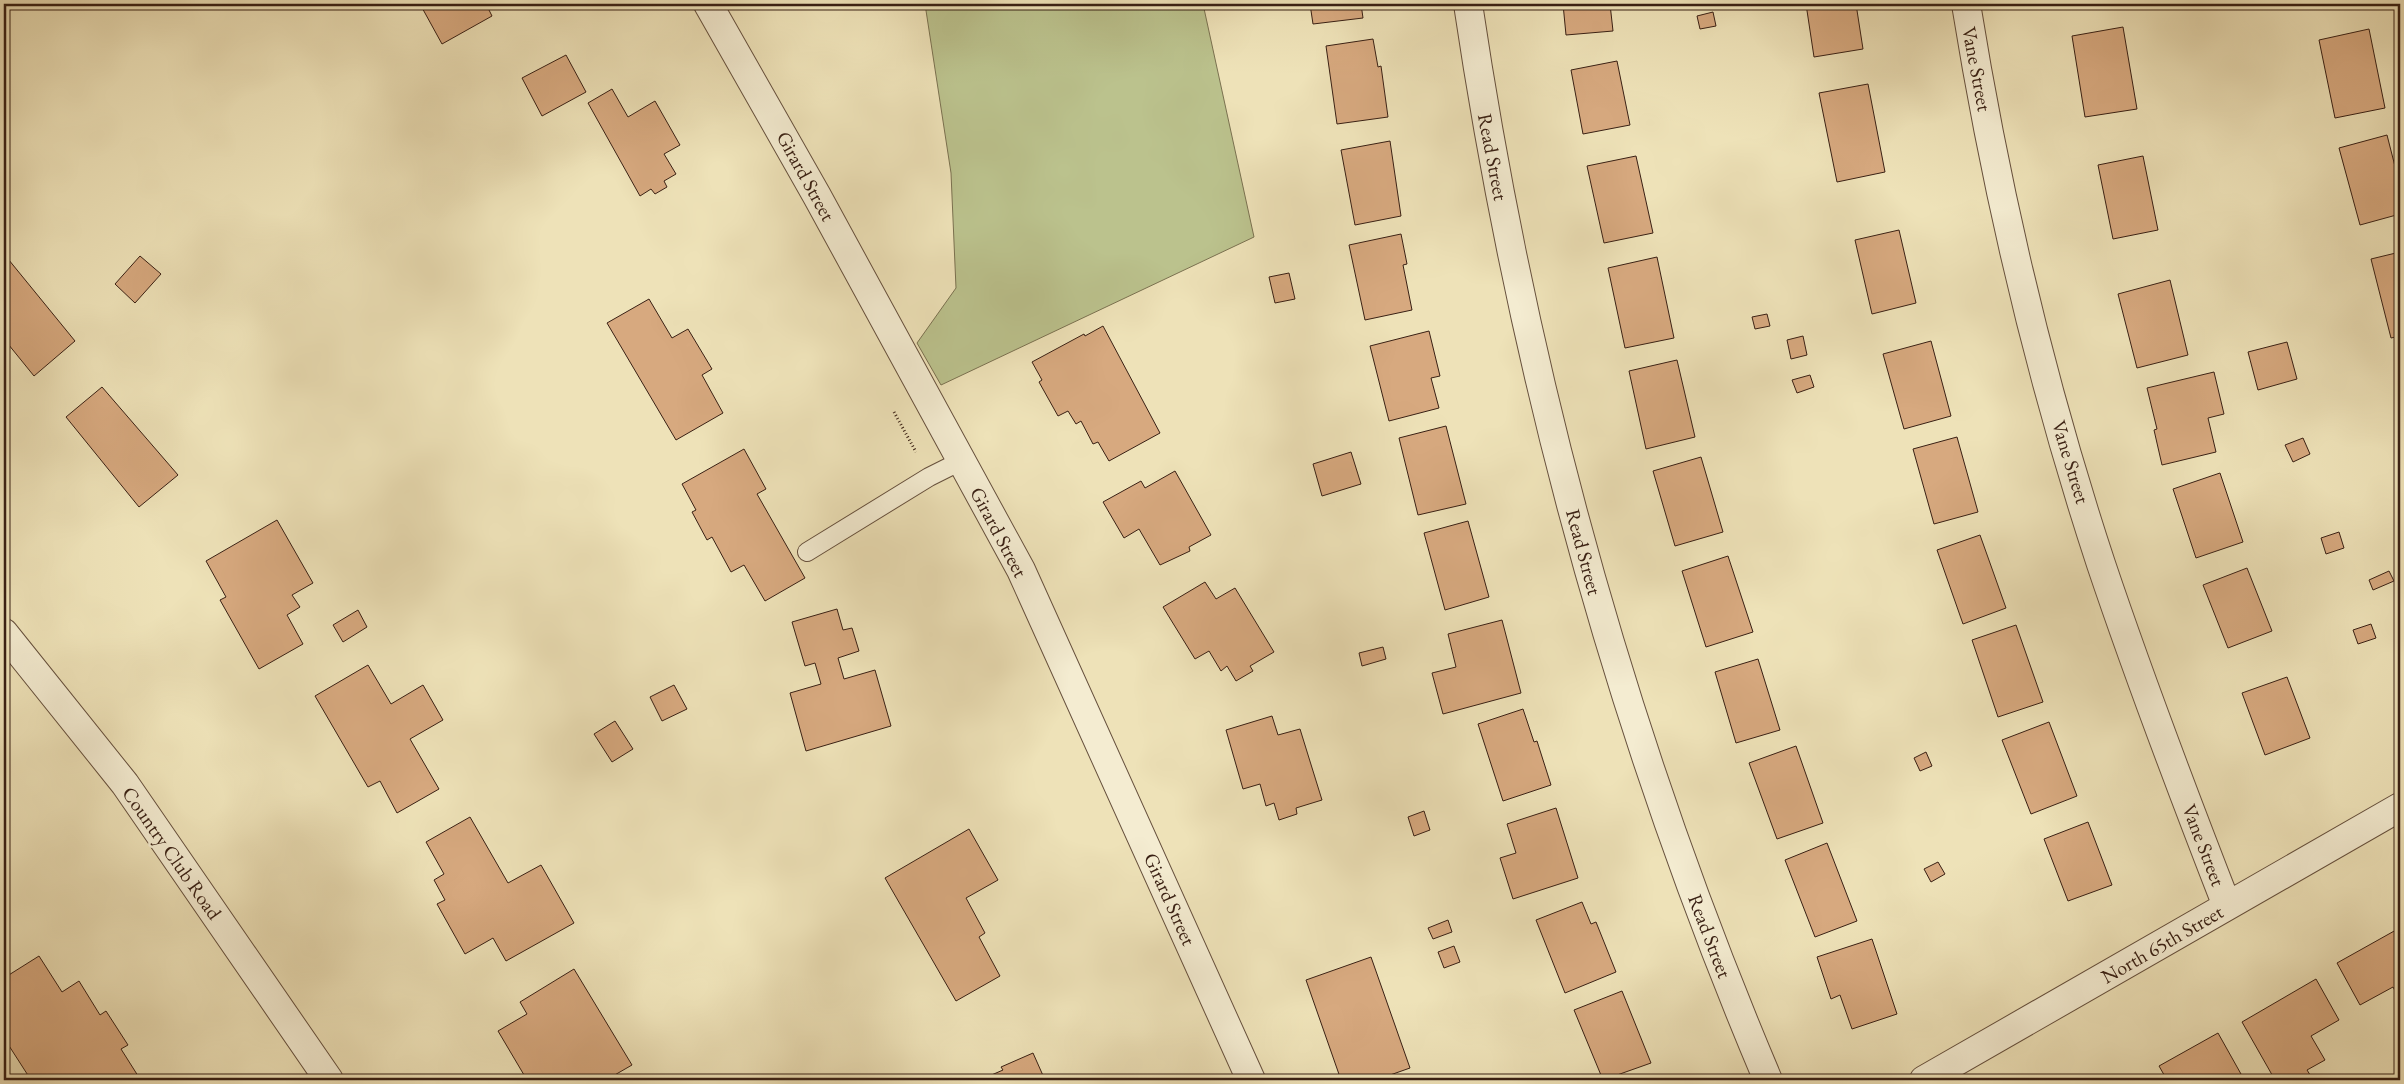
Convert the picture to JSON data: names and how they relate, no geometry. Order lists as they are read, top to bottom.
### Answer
{
  "streets": {
    "street": [
      "Vane Street",
      "Read Street",
      "Girard Street",
      "Country Club Road",
      "North 65th Street"
    ]
  },
  "crossings": [
    ["Vane Street", "North 65th Street"]
  ]
}
